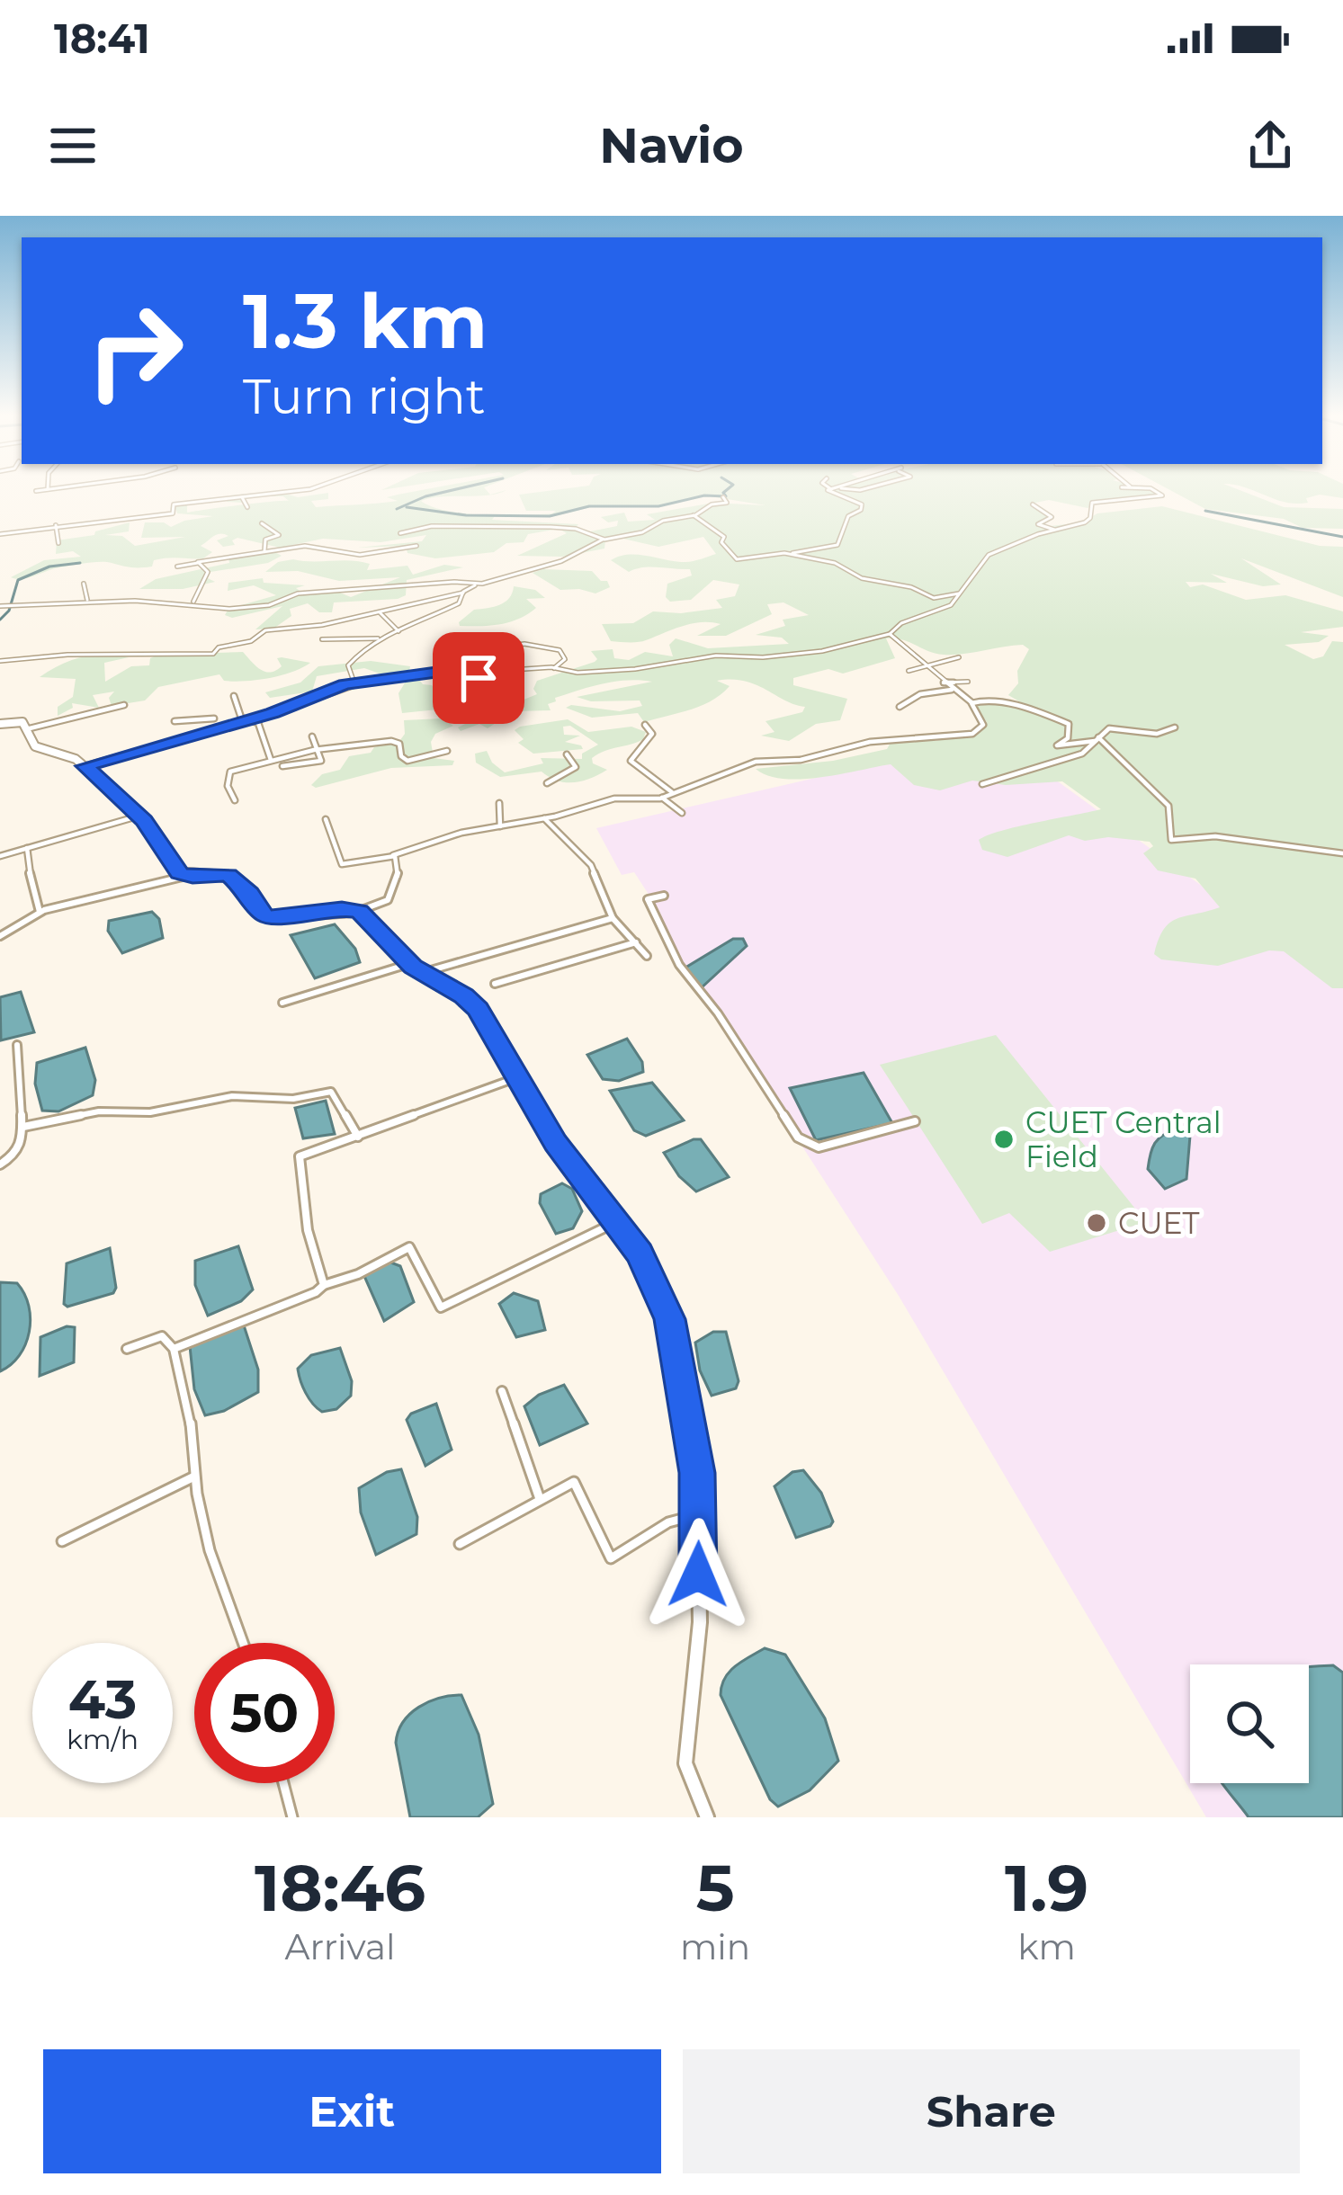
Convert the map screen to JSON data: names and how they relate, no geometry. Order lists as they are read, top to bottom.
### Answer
{
  "places": ["CUET Central Field", "CUET"],
  "page": {
    "status": "18:41",
    "header": "Navio",
    "turn": ["1.3 km", "Turn right"],
    "speed": "43 km/h",
    "limit": "50",
    "eta": [
      "18:46",
      "Arrival",
      "5",
      "min",
      "1.9",
      "km"
    ],
    "buttons": ["Exit", "Share"]
  }
}
